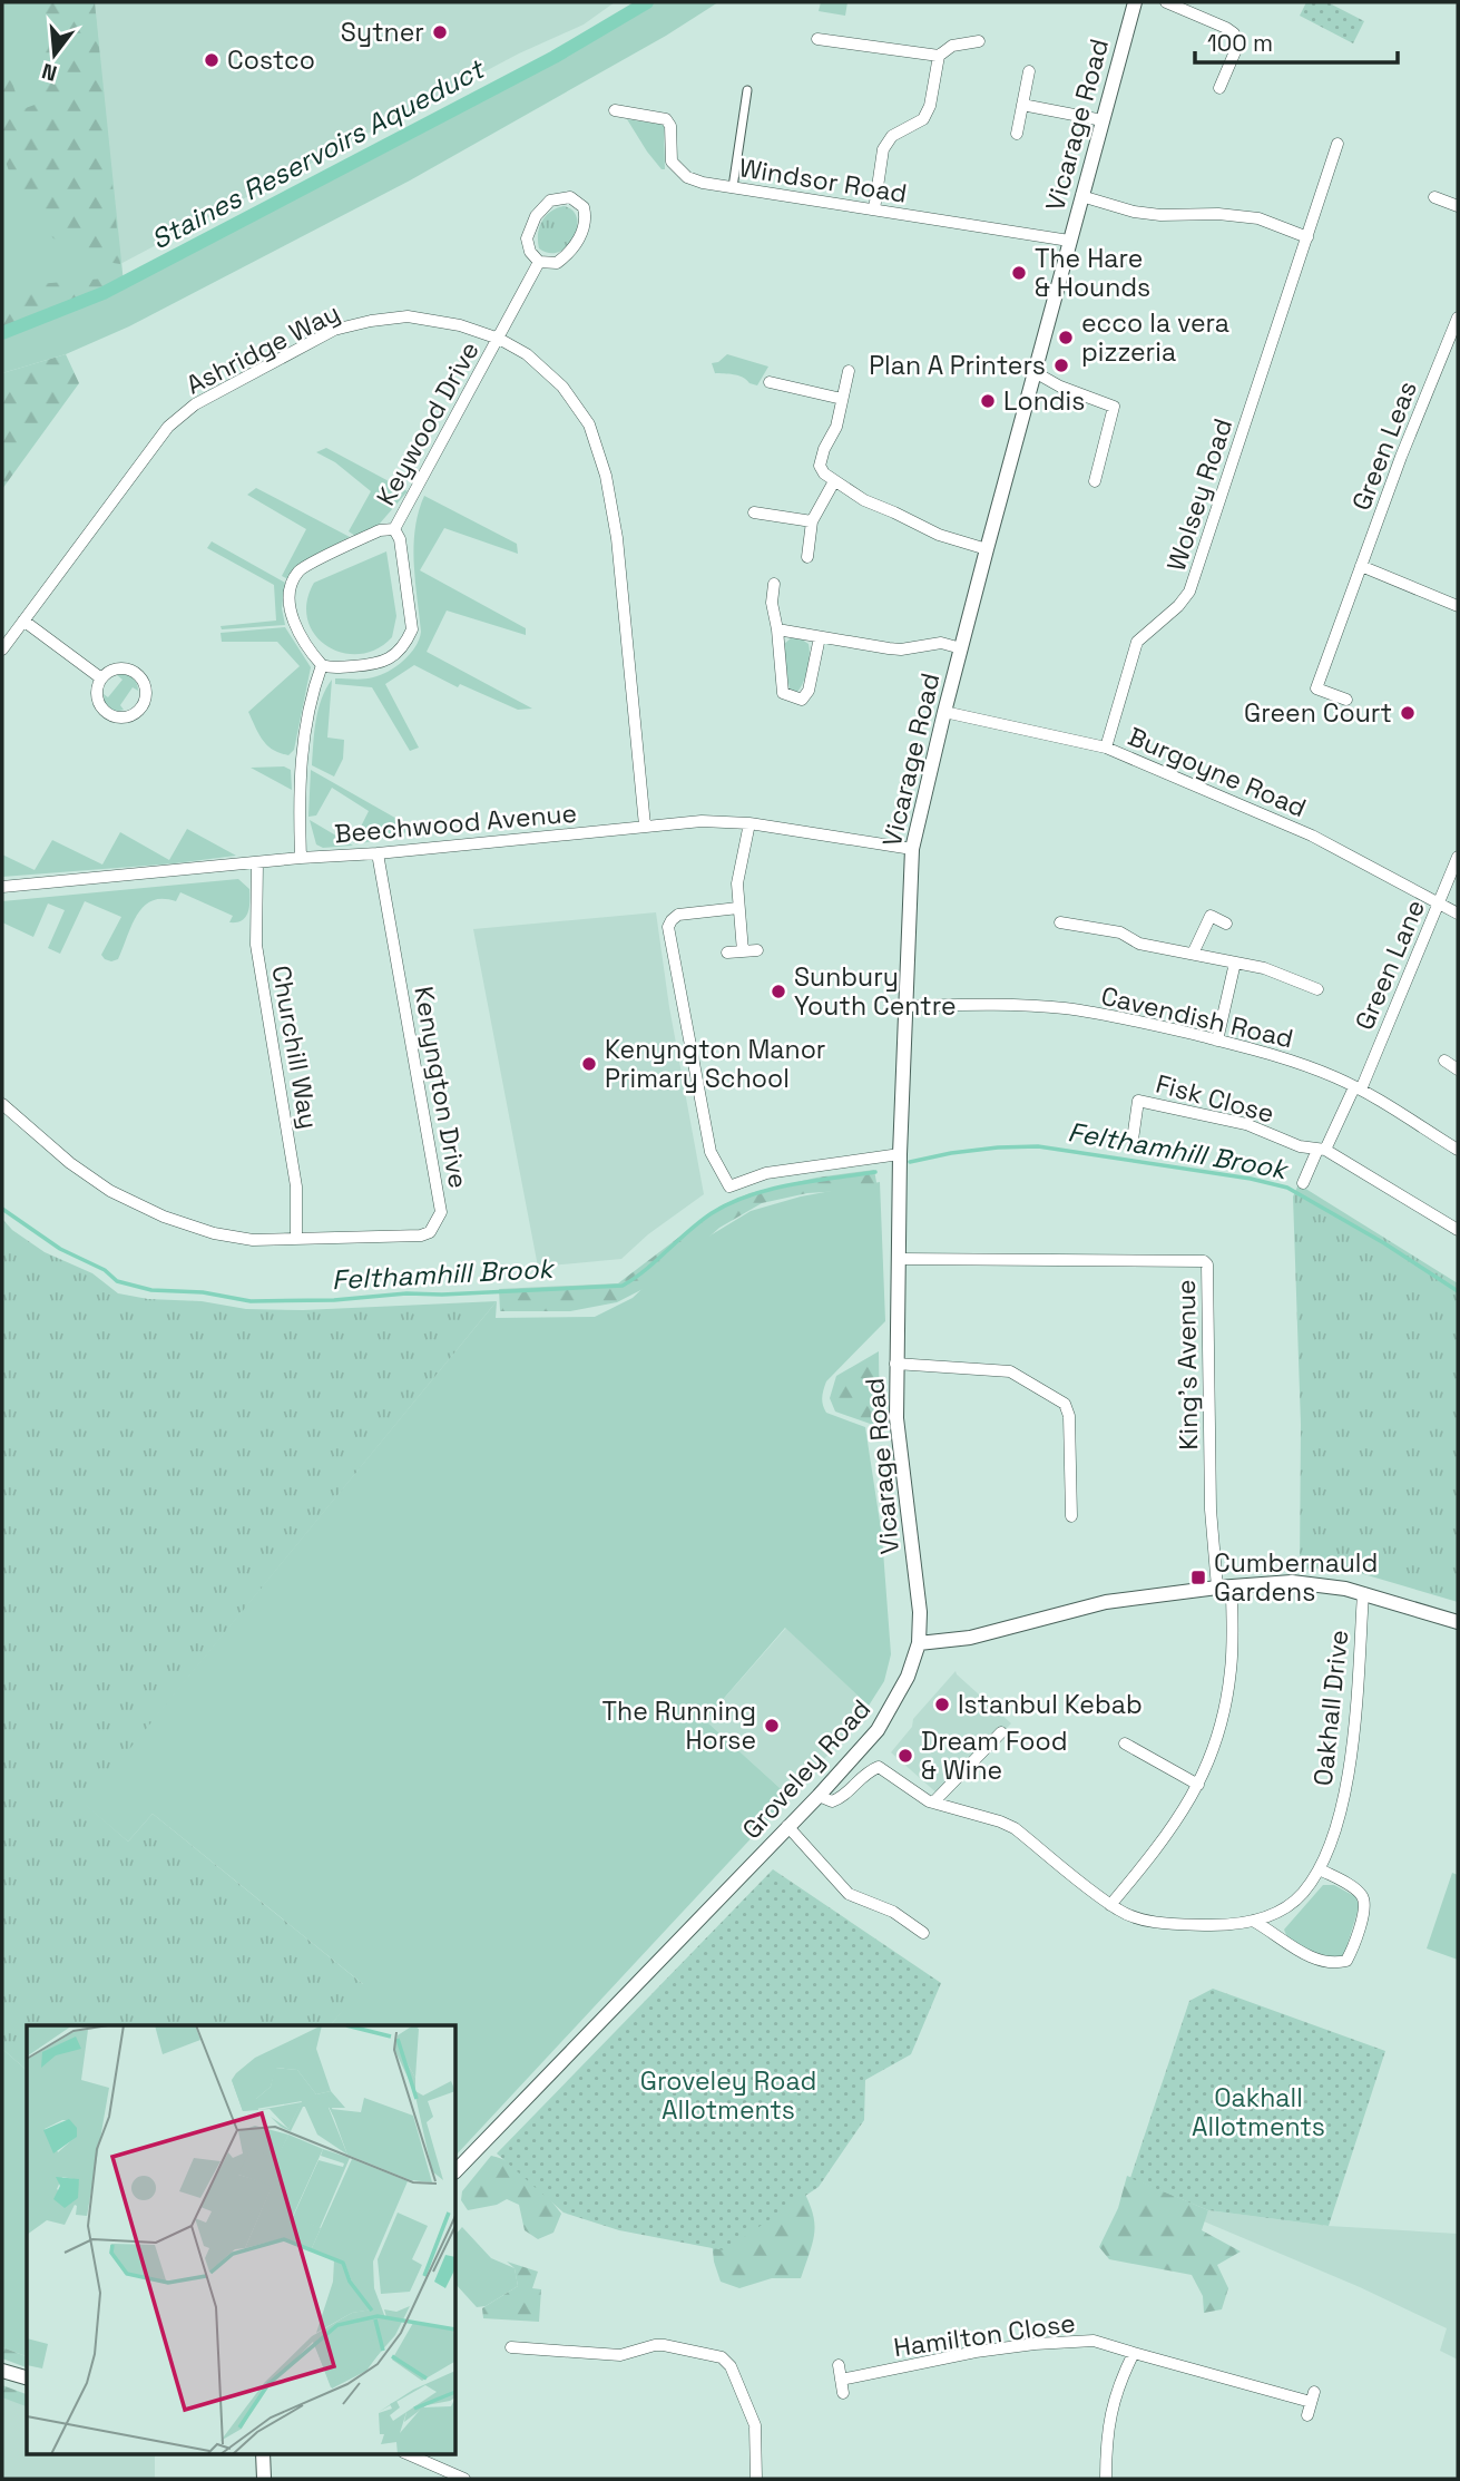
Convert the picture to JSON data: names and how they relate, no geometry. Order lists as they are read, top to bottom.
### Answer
{
  "streets": {
    "street": [
      "Vicarage Road",
      "Windsor Road",
      "Ashridge Way",
      "Keywood Drive",
      "Green Leas",
      "Wolsey Road",
      "Burgoyne Road",
      "Beechwood Avenue",
      "Green Lane",
      "Cavendish Road",
      "Churchill Way",
      "Kenyngton Drive",
      "Fisk Close",
      "King's Avenue",
      "Oakhall Drive",
      "Groveley Road",
      "Hamilton Close"
    ]
  },
  "crossings": [
    ["Vicarage Road", "Windsor Road"],
    ["Vicarage Road", "Burgoyne Road"],
    ["Vicarage Road", "Beechwood Avenue"],
    ["Vicarage Road", "Cavendish Road"],
    ["Vicarage Road", "King's Avenue"],
    ["Vicarage Road", "Groveley Road"],
    ["Ashridge Way", "Keywood Drive"],
    ["Ashridge Way", "Beechwood Avenue"],
    ["Wolsey Road", "Burgoyne Road"],
    ["Burgoyne Road", "Green Lane"],
    ["Beechwood Avenue", "Churchill Way"],
    ["Beechwood Avenue", "Kenyngton Drive"],
    ["Green Lane", "Cavendish Road"],
    ["Green Lane", "Fisk Close"],
    ["Churchill Way", "Kenyngton Drive"],
    ["Oakhall Drive", "Groveley Road"]
  ],
  "water": ["Staines Reservoirs Aqueduct", "Felthamhill Brook"],
  "parks": ["Groveley Road Allotments", "Oakhall Allotments"],
  "places": {
    "other": [
      "Sytner",
      "Costco",
      "The Hare & Hounds",
      "ecco la vera pizzeria",
      "Plan A Printers",
      "Londis",
      "Green Court",
      "Sunbury Youth Centre",
      "Kenyngton Manor Primary School",
      "Istanbul Kebab",
      "The Running Horse",
      "Dream Food & Wine"
    ],
    "transit": ["Cumbernauld Gardens"]
  },
  "scale_bar": "100 m",
  "north": "bottom"
}
